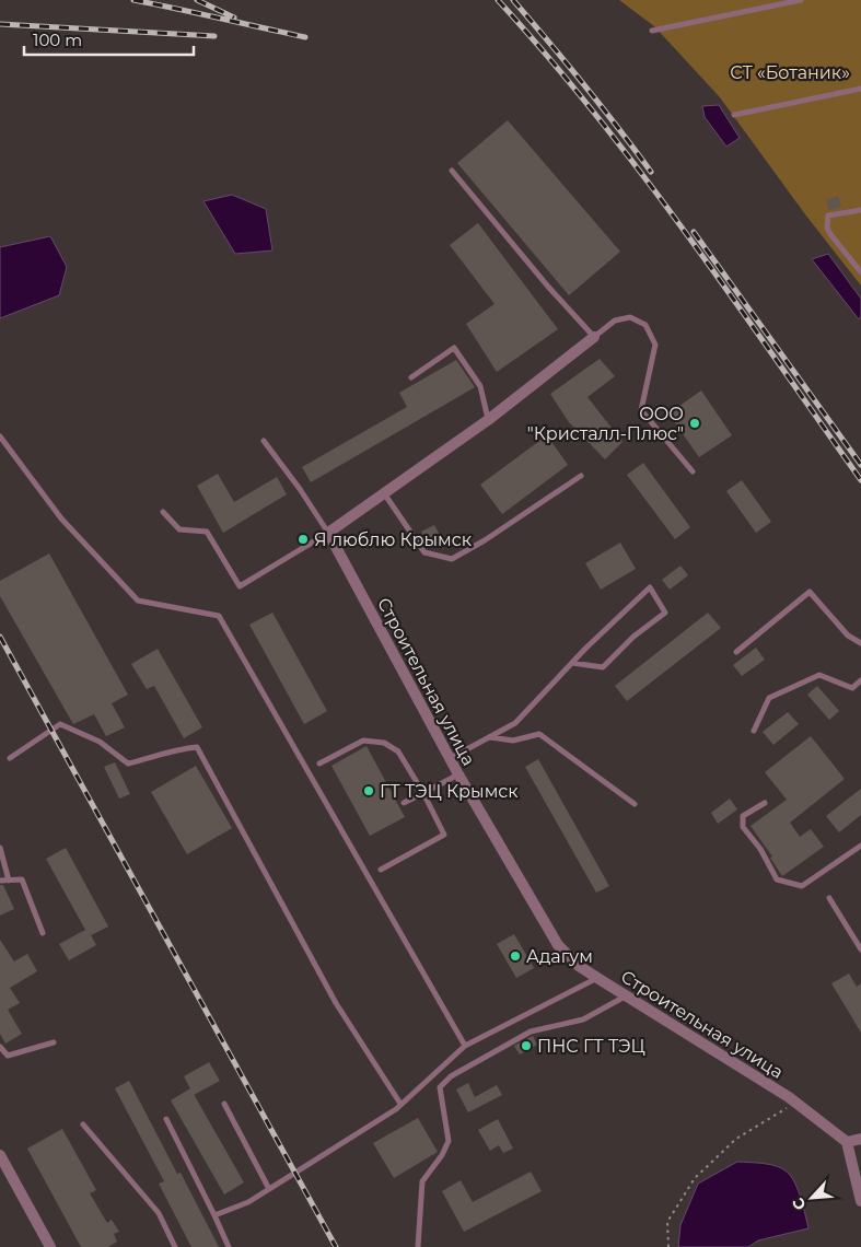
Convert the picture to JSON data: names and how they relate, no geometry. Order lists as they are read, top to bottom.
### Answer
{
  "streets": {
    "street": ["Строительная улица"]
  },
  "parks": ["СТ «Ботаник»"],
  "places": [
    "ООО \"Кристалл-Плюс\"",
    "Я люблю Крымск",
    "ГТ ТЭЦ Крымск",
    "Адагум",
    "ПНС ГТ ТЭЦ"
  ],
  "scale_bar": "100 m",
  "north": "bottom left"
}
